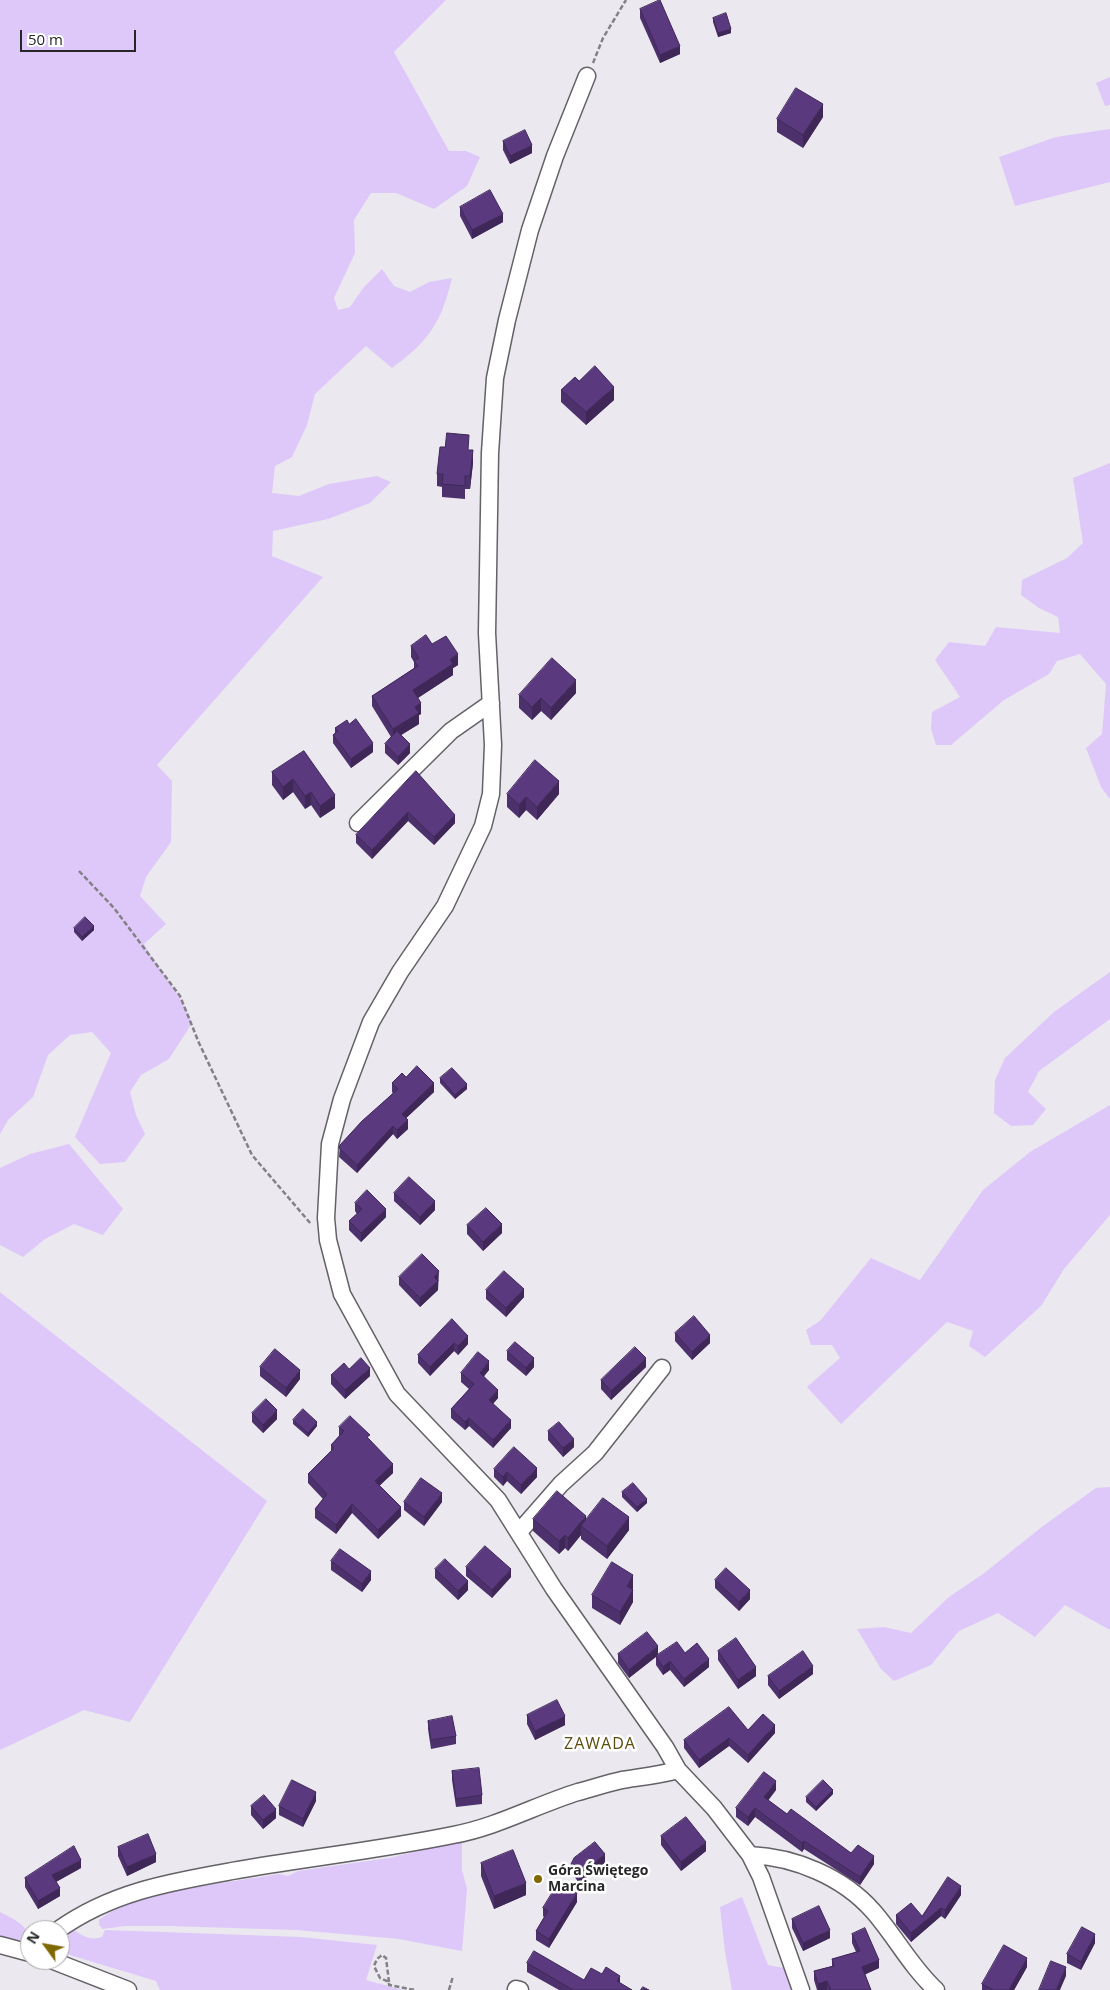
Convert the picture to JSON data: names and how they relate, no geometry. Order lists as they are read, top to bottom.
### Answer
{
  "districts": ["ZAWADA"],
  "places": ["Góra Świętego Marcina"],
  "scale_bar": "50 m",
  "north": "top left"
}
